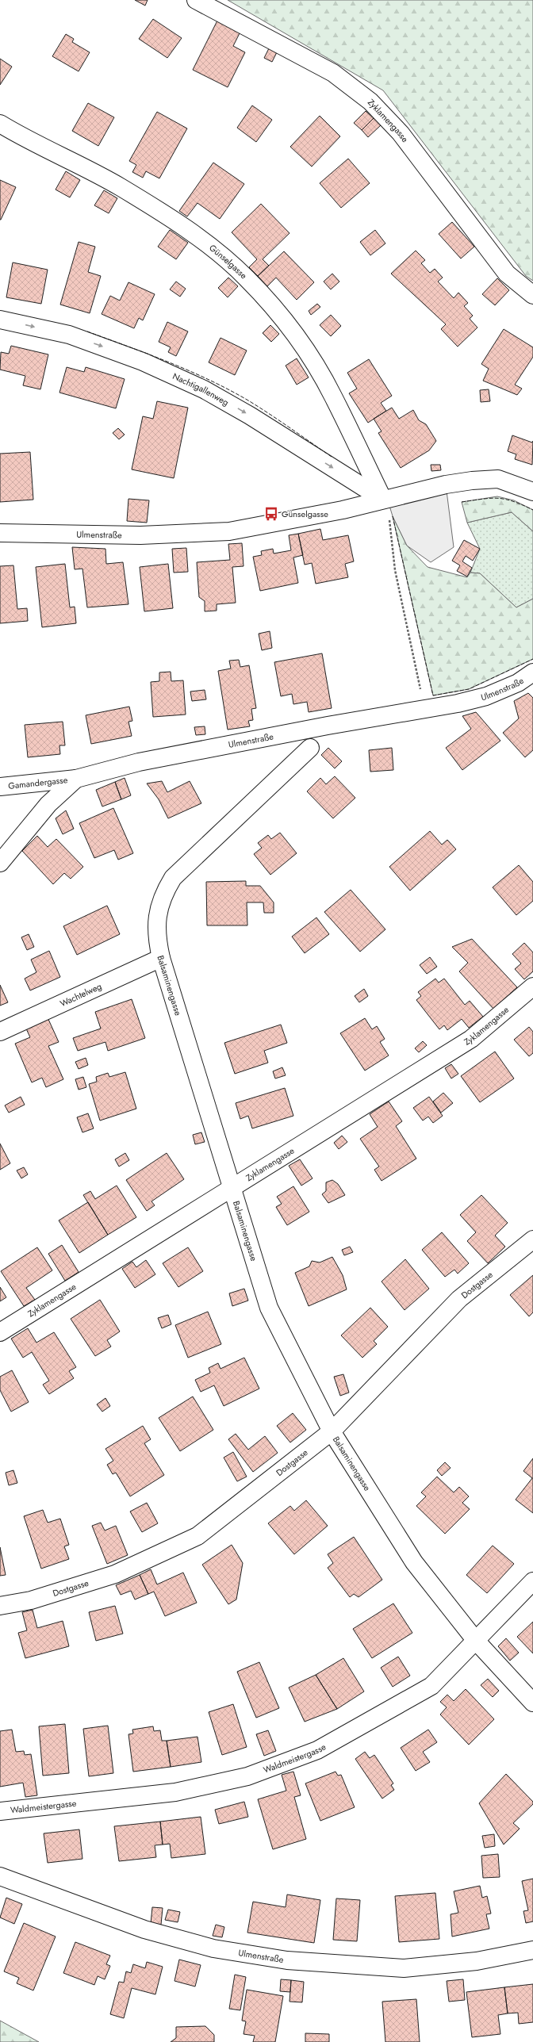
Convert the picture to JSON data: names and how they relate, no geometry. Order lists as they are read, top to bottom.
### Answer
{
  "streets": {
    "street": [
      "Zyklamengasse",
      "Günselgasse",
      "Nachtigallenweg",
      "Ulmenstraße",
      "Gamandergasse",
      "Balsaminengasse",
      "Wachtelweg",
      "Dostgasse",
      "Waldmeistergasse"
    ]
  },
  "crossings": [
    ["Zyklamengasse", "Balsaminengasse"],
    ["Günselgasse", "Nachtigallenweg"],
    ["Günselgasse", "Ulmenstraße"],
    ["Nachtigallenweg", "Ulmenstraße"],
    ["Ulmenstraße", "Gamandergasse"],
    ["Balsaminengasse", "Wachtelweg"],
    ["Balsaminengasse", "Dostgasse"],
    ["Balsaminengasse", "Waldmeistergasse"]
  ],
  "one_way": ["Nachtigallenweg"],
  "places": {
    "bus stop": ["Günselgasse"]
  }
}
